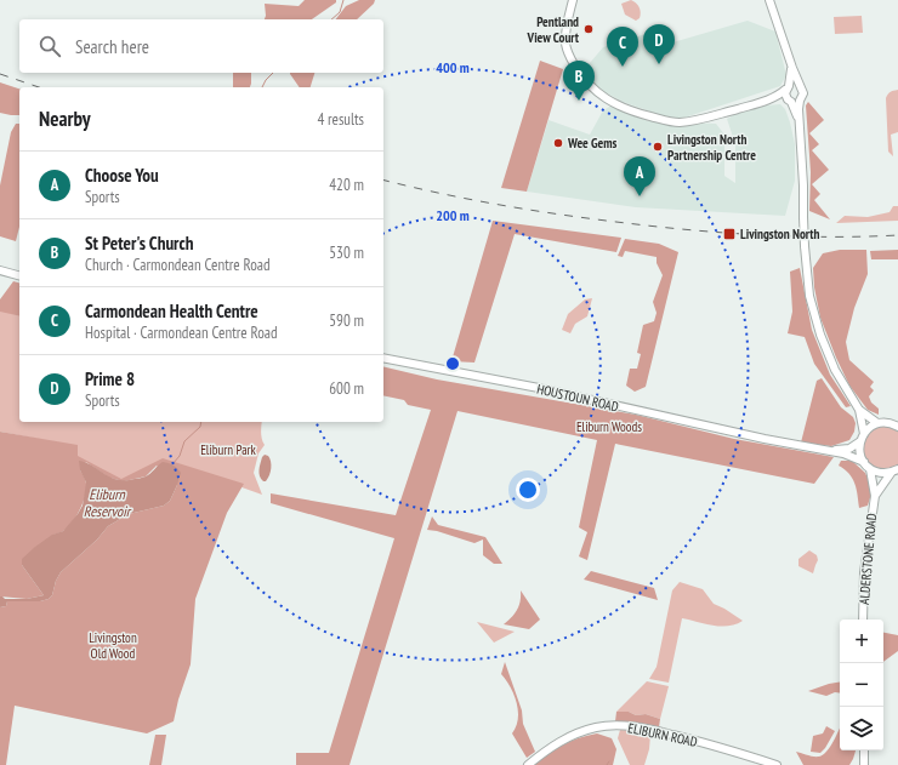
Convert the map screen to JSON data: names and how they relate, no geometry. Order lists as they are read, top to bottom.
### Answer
{
  "streets": {
    "street": ["HOUSTOUN ROAD", "ALDERSTONE ROAD", "ELIBURN ROAD"]
  },
  "water": ["Eliburn Reservoir"],
  "parks": ["Eliburn Woods", "Eliburn Park", "Livingston Old Wood"],
  "places": {
    "other": ["Pentland View Court", "Wee Gems", "Livingston North Partnership Centre"],
    "transit": ["Livingston North"]
  },
  "page": {
    "search": "Search here",
    "pins": [
      "D",
      "C",
      "B",
      "A"
    ],
    "heading": ["Nearby", "4 results"],
    "list": [
      {
        "mark": "A",
        "name": "Choose You",
        "note": "Sports",
        "value": "420 m"
      },
      {
        "mark": "B",
        "name": "St Peter's Church",
        "note": "Church · Carmondean Centre Road",
        "value": "530 m"
      },
      {
        "mark": "C",
        "name": "Carmondean Health Centre",
        "note": "Hospital · Carmondean Centre Road",
        "value": "590 m"
      },
      {
        "mark": "D",
        "name": "Prime 8",
        "note": "Sports",
        "value": "600 m"
      }
    ],
    "map_buttons": ["+", "−"]
  },
  "rings": ["400 m", "200 m"]
}
